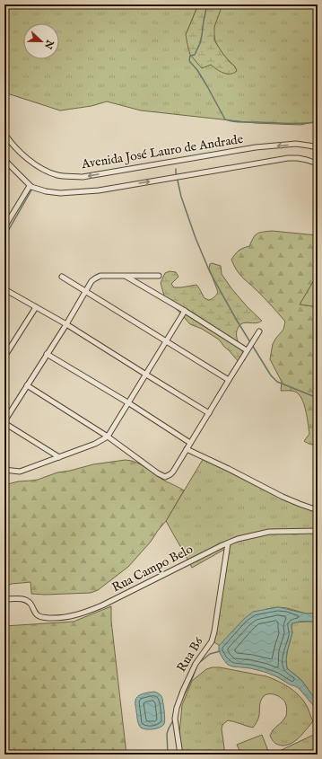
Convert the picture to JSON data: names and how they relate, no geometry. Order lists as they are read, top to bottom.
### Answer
{
  "streets": {
    "street": ["Avenida José Lauro de Andrade", "Rua Campo Belo", "Rua B6"]
  },
  "crossings": [
    ["Rua Campo Belo", "Rua B6"]
  ],
  "north": "right"
}
